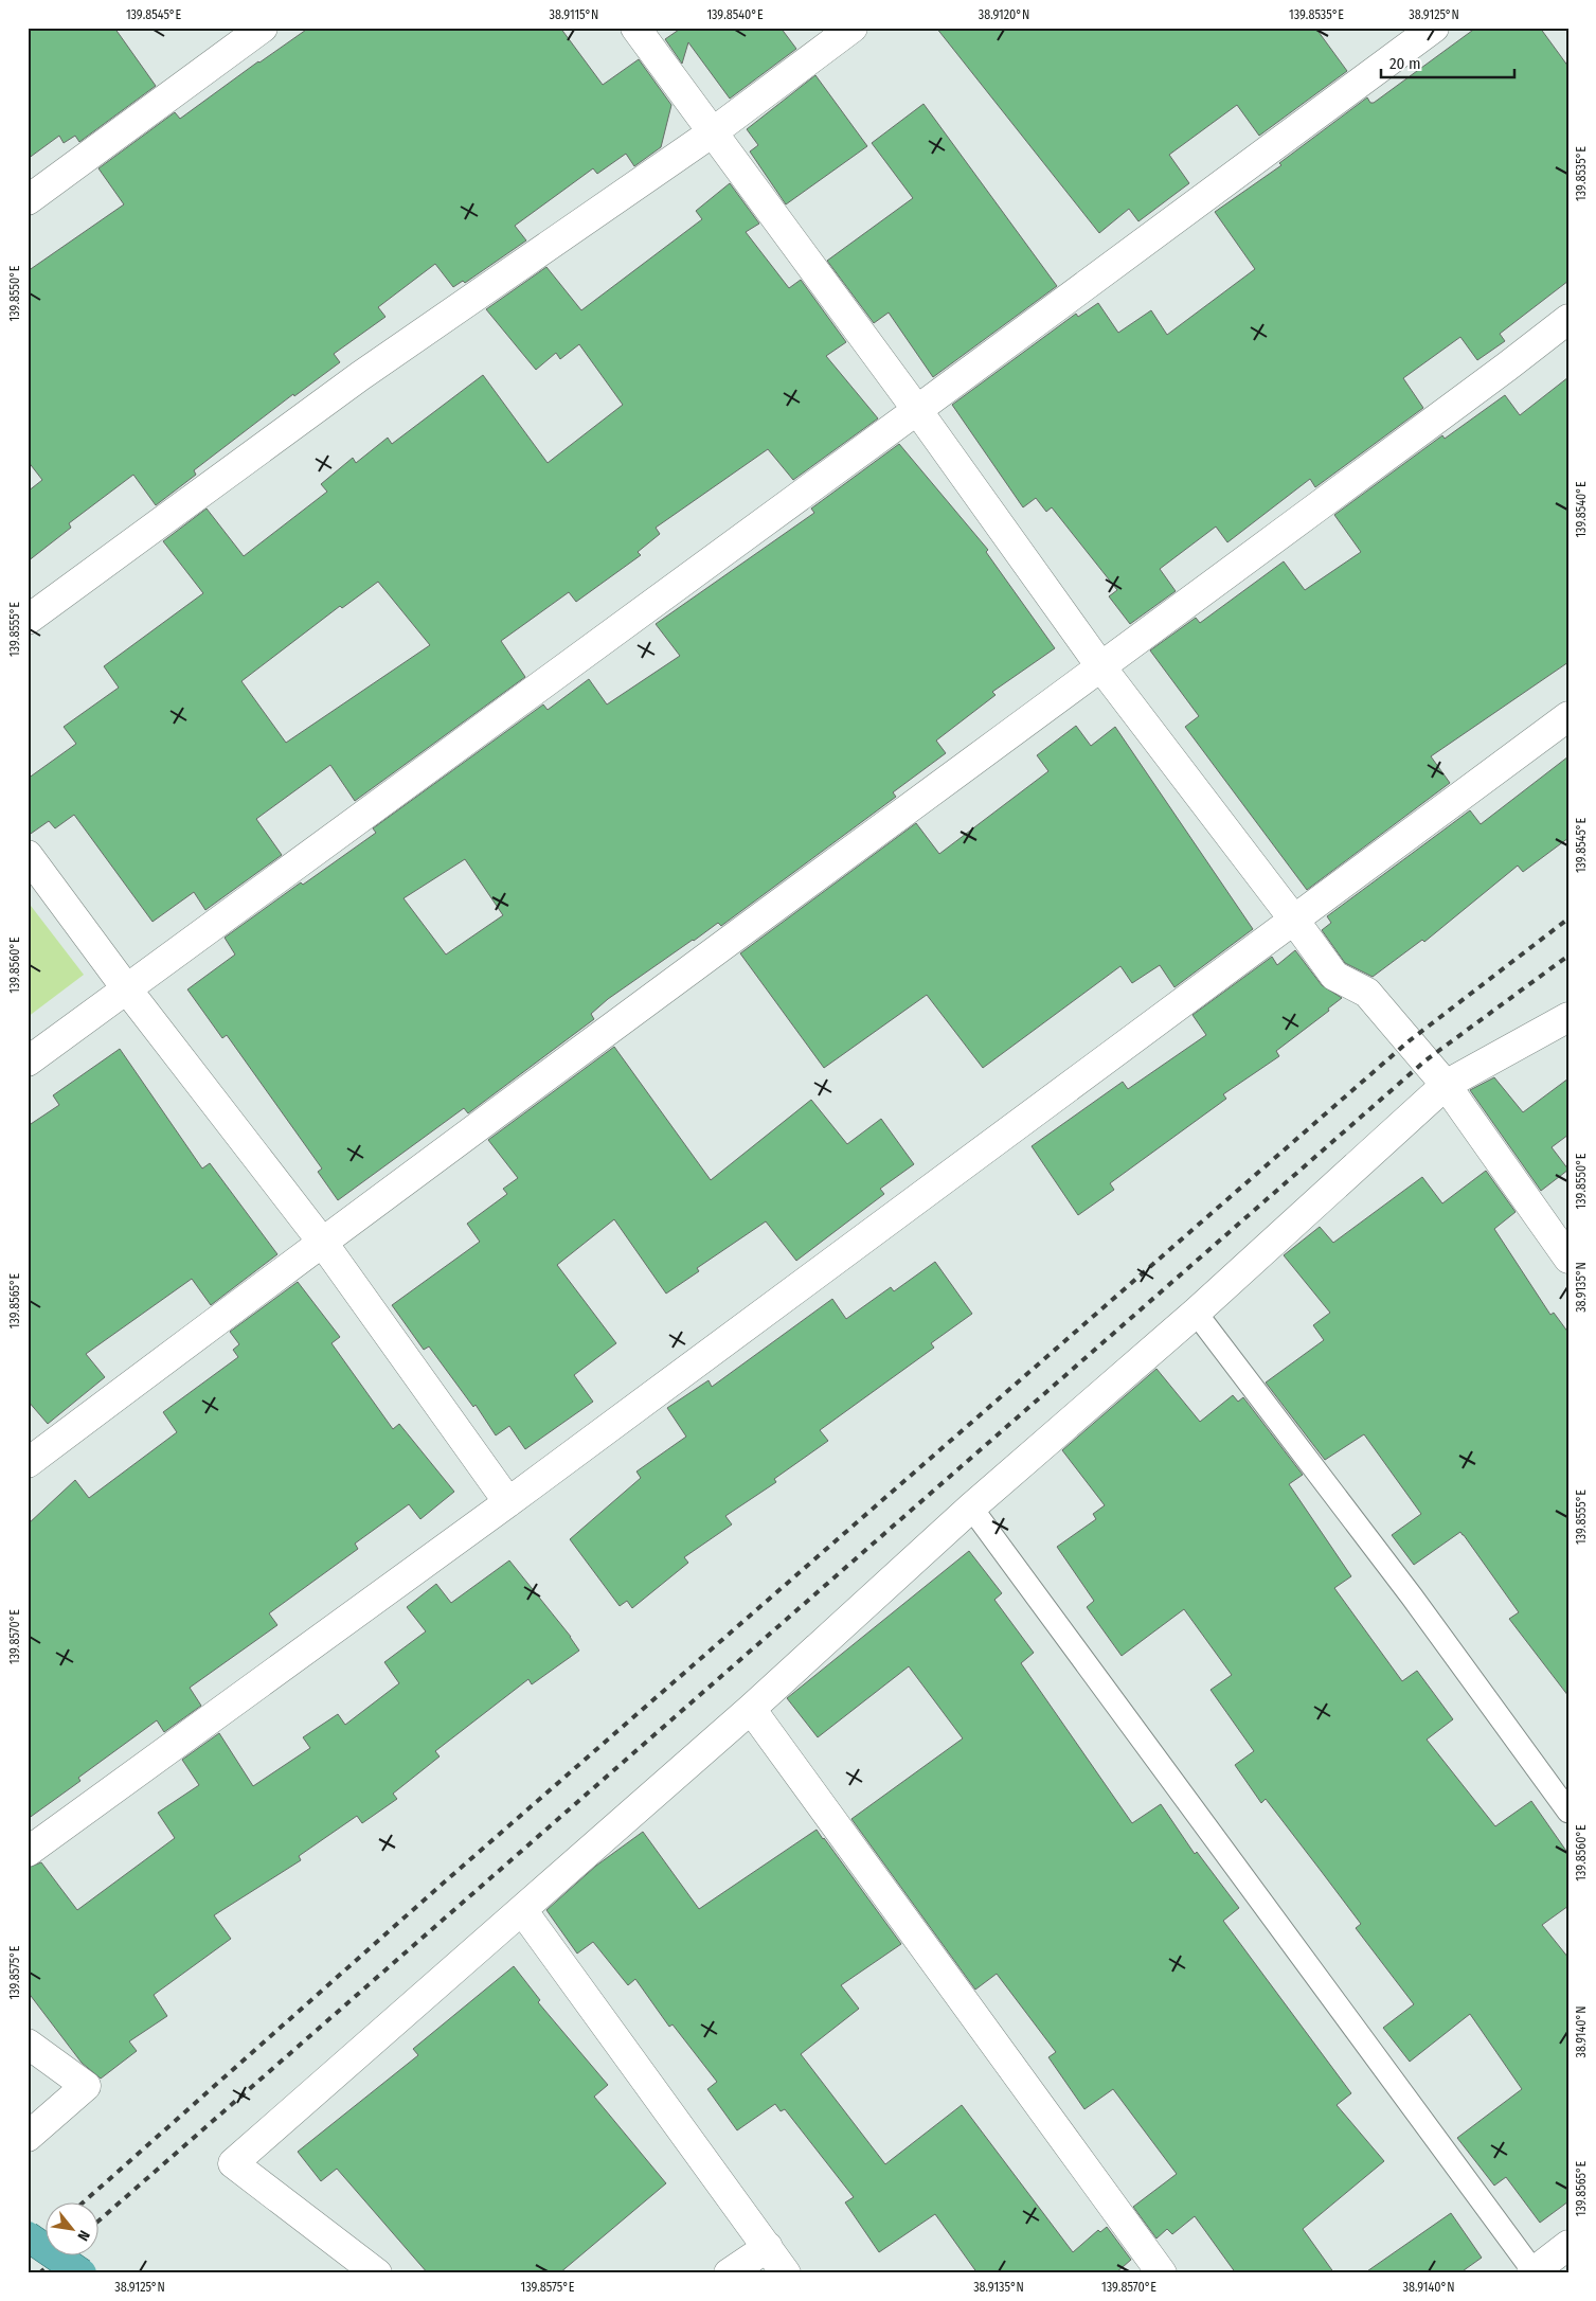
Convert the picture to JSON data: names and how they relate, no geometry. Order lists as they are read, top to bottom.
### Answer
{
  "scale_bar": "20 m",
  "north": "bottom right",
  "coordinates": [
    "139.8545°E",
    "38.9115°N",
    "139.8540°E",
    "38.9120°N",
    "139.8535°E",
    "38.9125°N",
    "139.8550°E",
    "139.8555°E",
    "139.8560°E",
    "38.9135°N",
    "139.8565°E",
    "139.8570°E",
    "139.8575°E",
    "38.9140°N"
  ]
}
